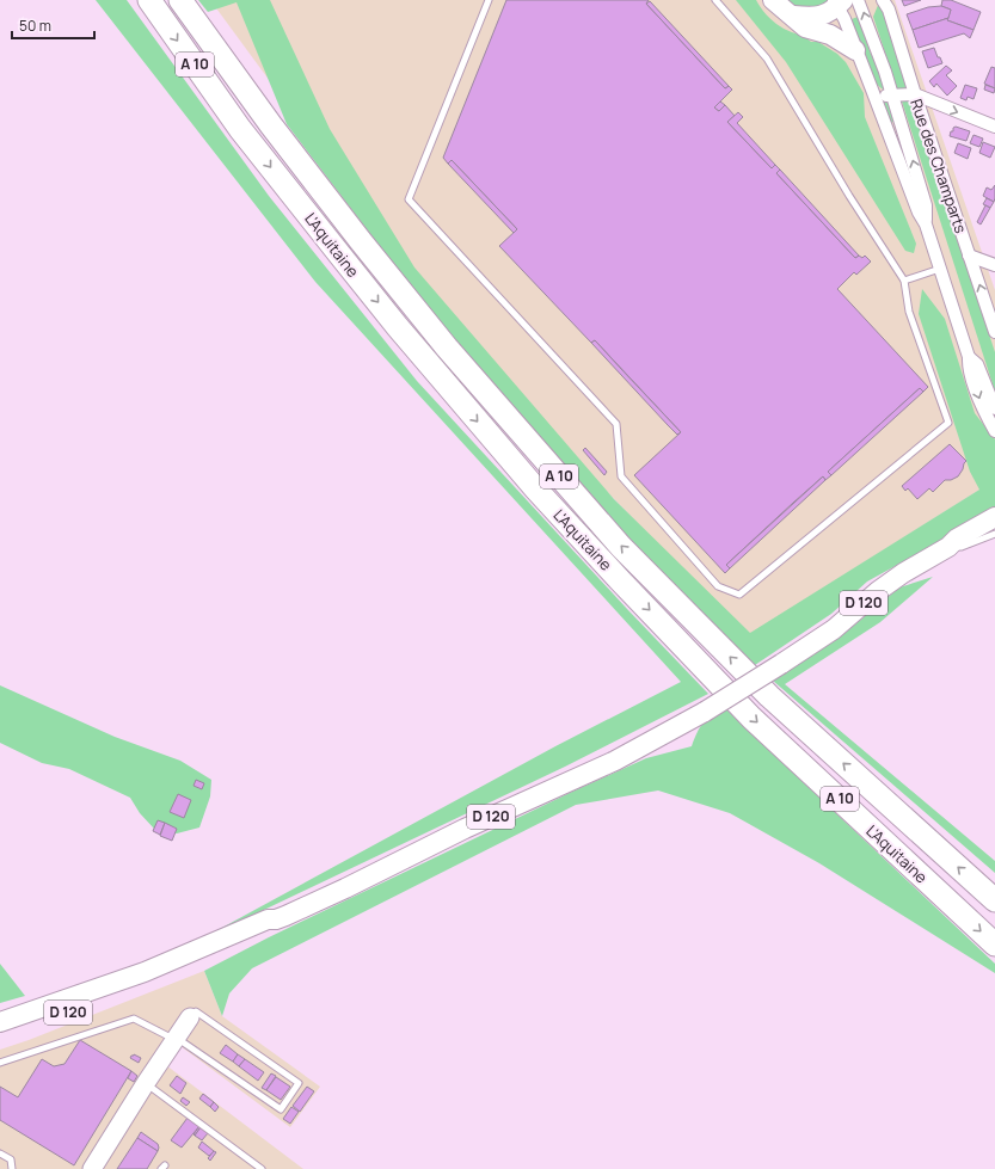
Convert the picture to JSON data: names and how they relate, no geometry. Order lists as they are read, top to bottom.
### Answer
{
  "streets": {
    "highway": ["A 10", "L'Aquitaine"],
    "main road": ["D 120"],
    "street": ["Rue des Champarts"]
  },
  "scale_bar": "50 m"
}
